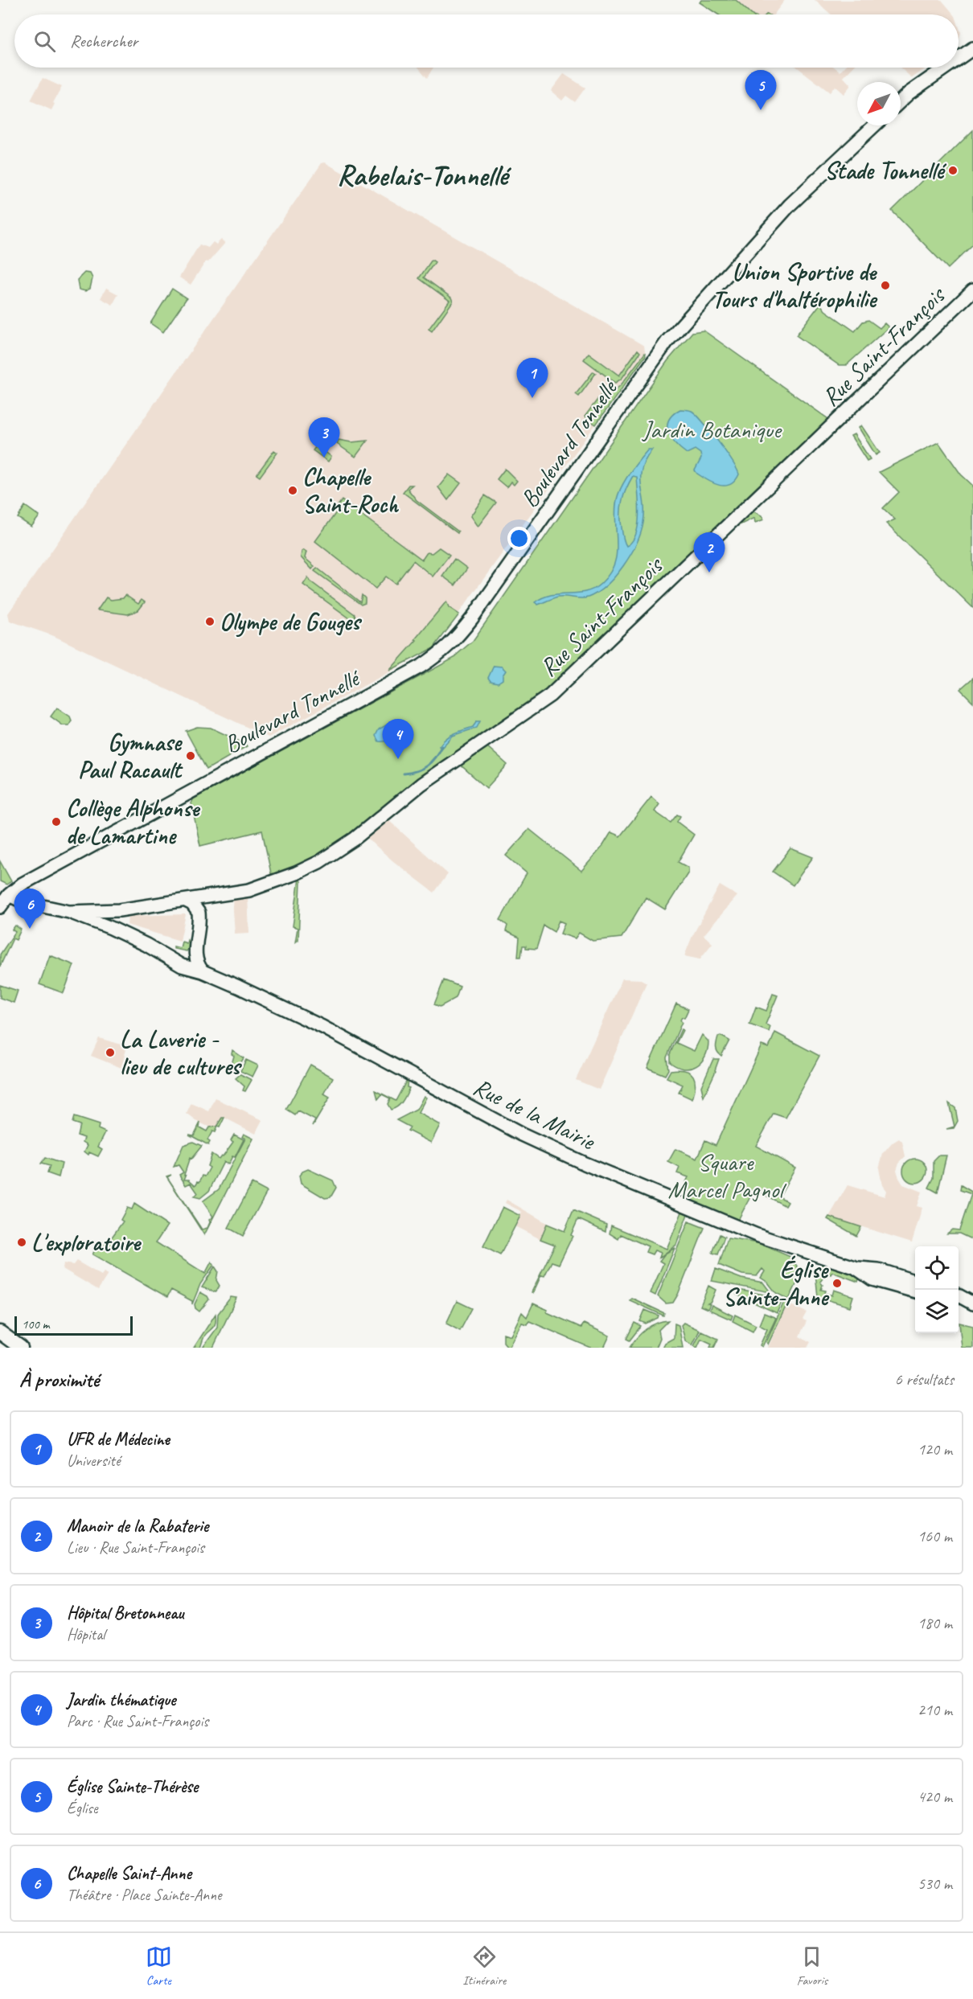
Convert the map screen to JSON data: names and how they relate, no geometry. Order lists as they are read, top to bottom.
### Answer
{
  "streets": {
    "street": ["Rue Saint-François", "Boulevard Tonnellé", "Rue de la Mairie"]
  },
  "districts": ["Rabelais-Tonnellé"],
  "parks": ["Jardin Botanique", "Square Marcel Pagnol"],
  "places": [
    "Stade Tonnellé",
    "Union Sportive de Tours d'haltérophilie",
    "Chapelle Saint-Roch",
    "Olympe de Gouges",
    "Gymnase Paul Racault",
    "Collège Alphonse de Lamartine",
    "La Laverie - lieu de cultures",
    "L'exploratoire",
    "Église Sainte-Anne"
  ],
  "scale_bar": "100 m",
  "north": "bottom left",
  "page": {
    "search": "Rechercher",
    "pins": [
      "5",
      "1",
      "3",
      "2",
      "4",
      "6"
    ],
    "scale": "100 m",
    "heading": ["À proximité", "6 résultats"],
    "list": [
      {
        "mark": "1",
        "name": "UFR de Médecine",
        "note": "Université",
        "value": "120 m"
      },
      {
        "mark": "2",
        "name": "Manoir de la Rabaterie",
        "note": "Lieu · Rue Saint-François",
        "value": "160 m"
      },
      {
        "mark": "3",
        "name": "Hôpital Bretonneau",
        "note": "Hôpital",
        "value": "180 m"
      },
      {
        "mark": "4",
        "name": "Jardin thématique",
        "note": "Parc · Rue Saint-François",
        "value": "210 m"
      },
      {
        "mark": "5",
        "name": "Église Sainte-Thérèse",
        "note": "Église",
        "value": "420 m"
      },
      {
        "mark": "6",
        "name": "Chapelle Saint-Anne",
        "note": "Théâtre · Place Sainte-Anne",
        "value": "530 m"
      }
    ],
    "nav": ["Carte", "Itinéraire", "Favoris"]
  }
}
